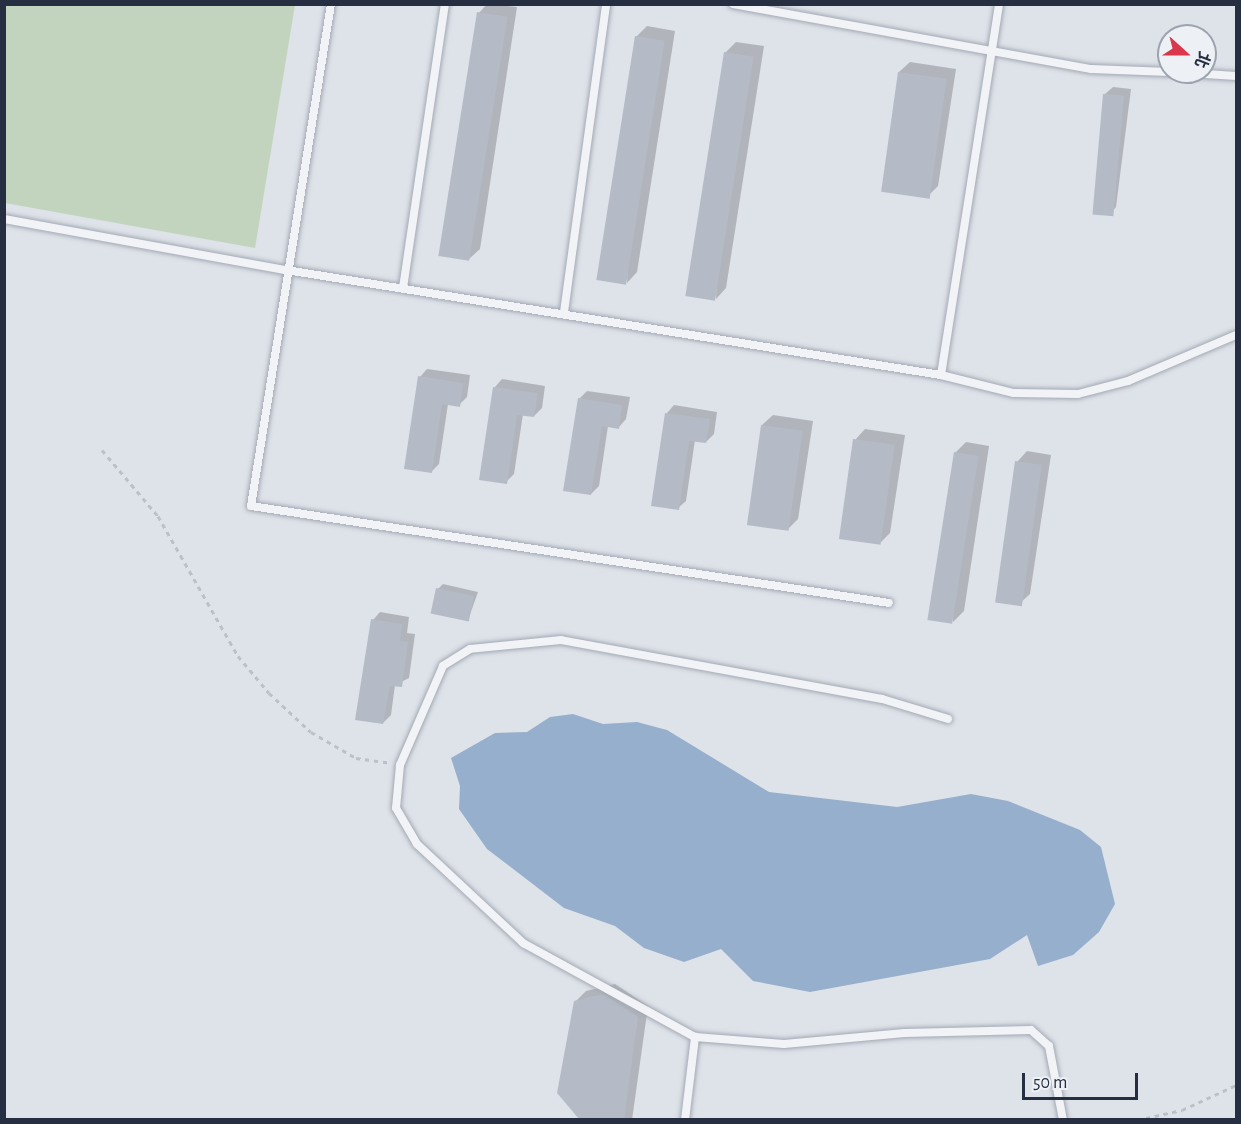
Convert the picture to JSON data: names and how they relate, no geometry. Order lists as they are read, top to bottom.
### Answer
{
  "scale_bar": "50 m",
  "north": "right"
}
